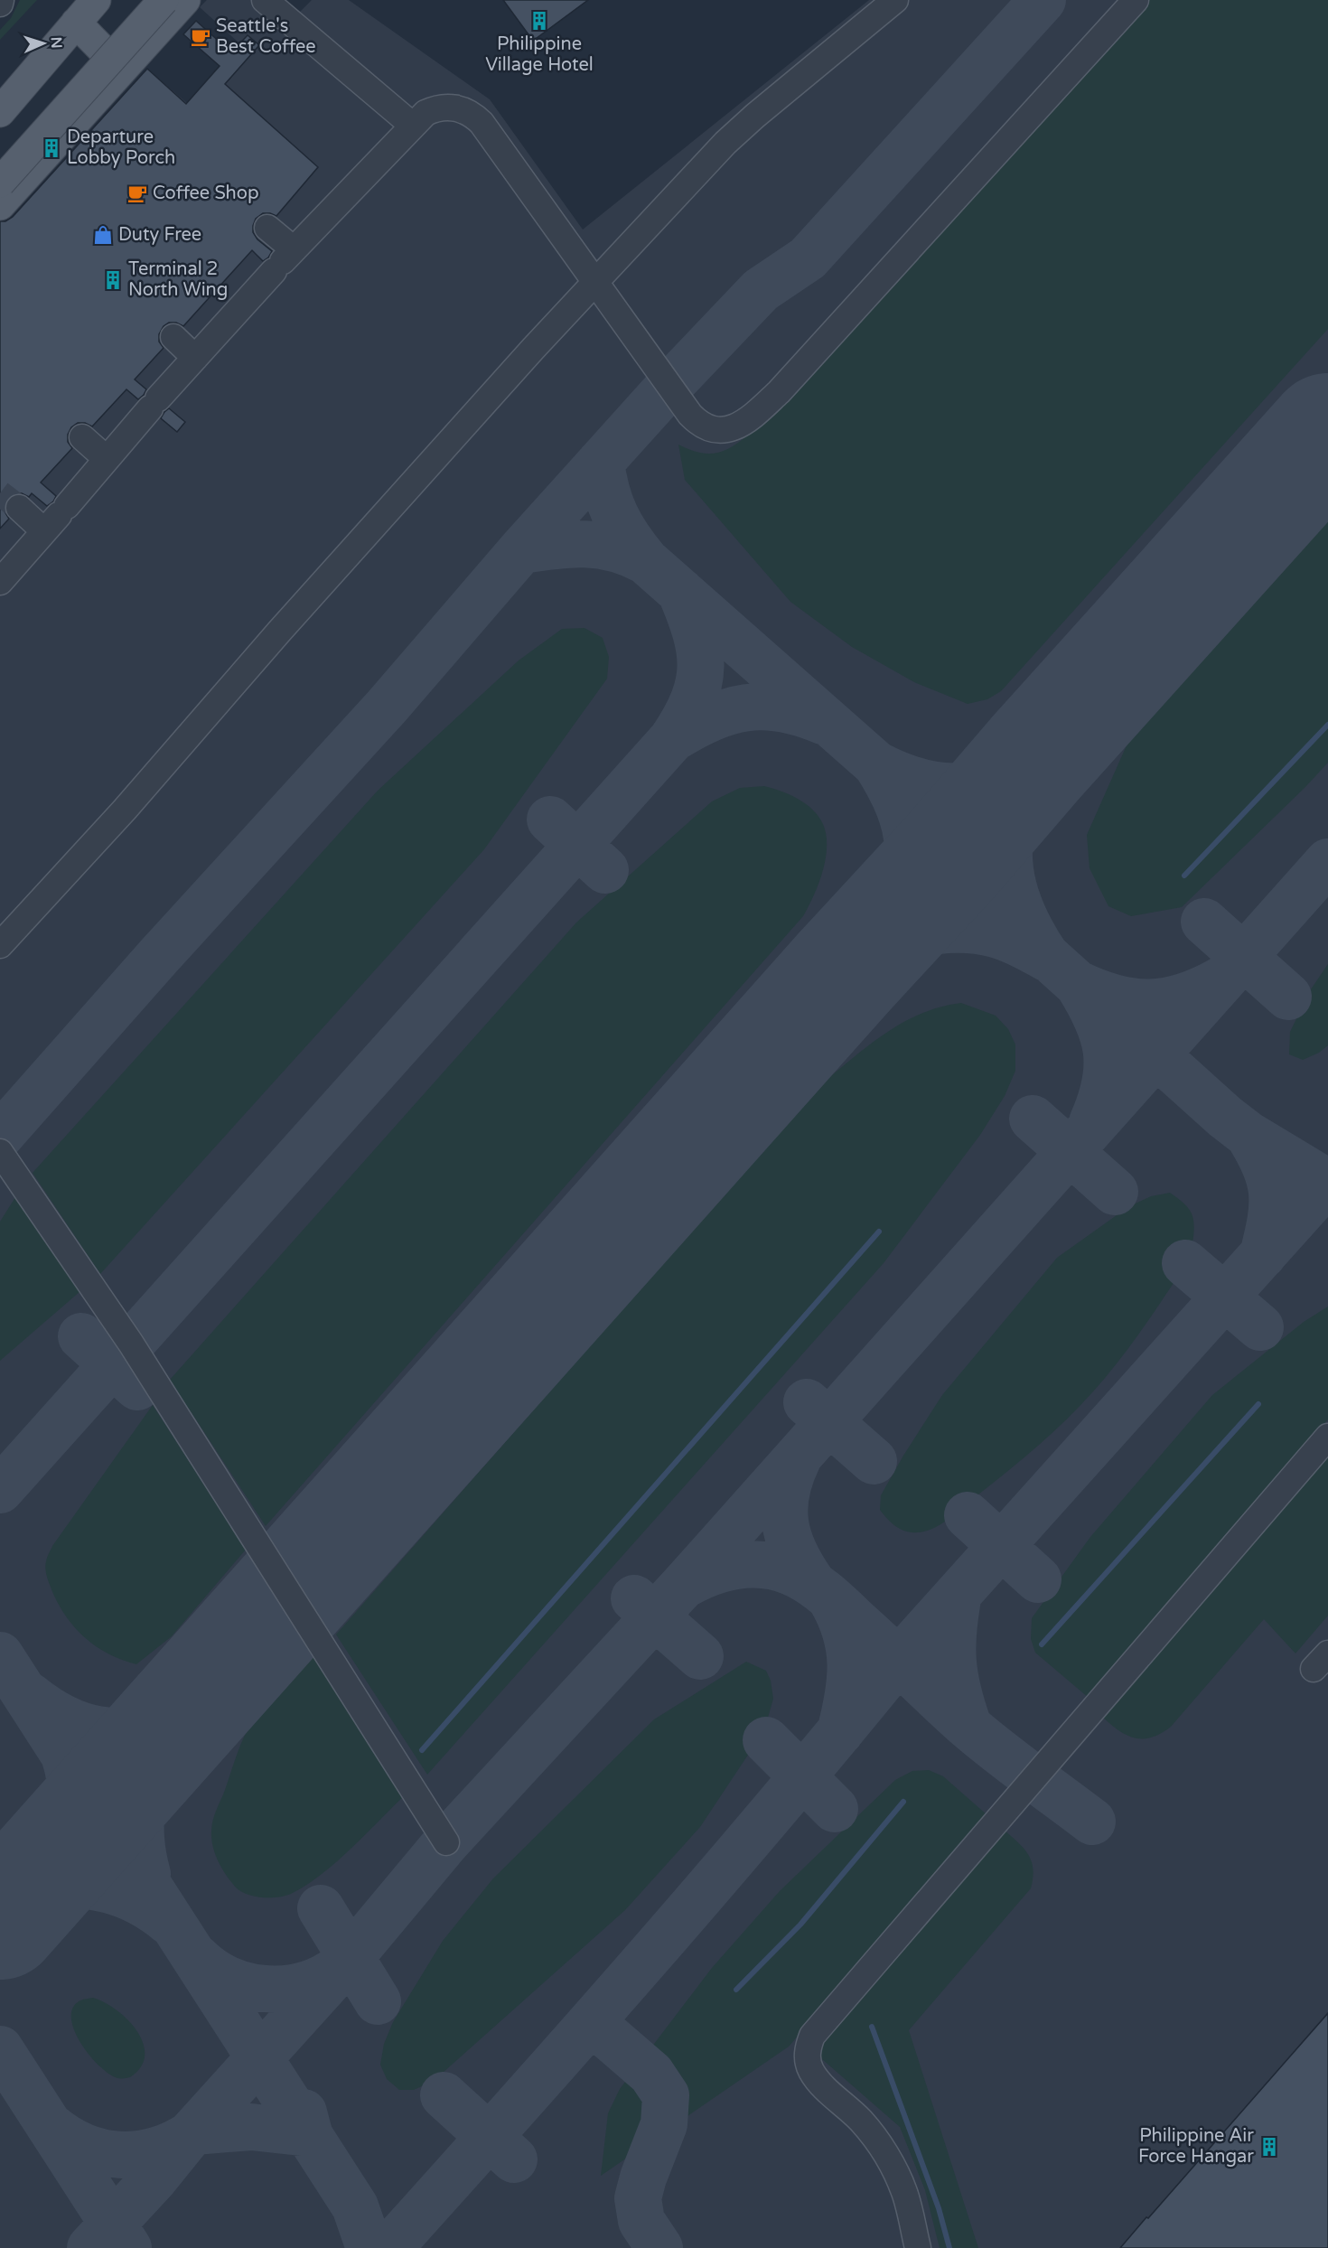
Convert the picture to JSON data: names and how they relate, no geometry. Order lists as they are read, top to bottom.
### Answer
{
  "places": {
    "building": [
      "Philippine Village Hotel",
      "Departure Lobby Porch",
      "Terminal 2 North Wing",
      "Philippine Air Force Hangar"
    ],
    "cafe": ["Seattle's Best Coffee", "Coffee Shop"],
    "shop": ["Duty Free"]
  },
  "north": "right"
}
